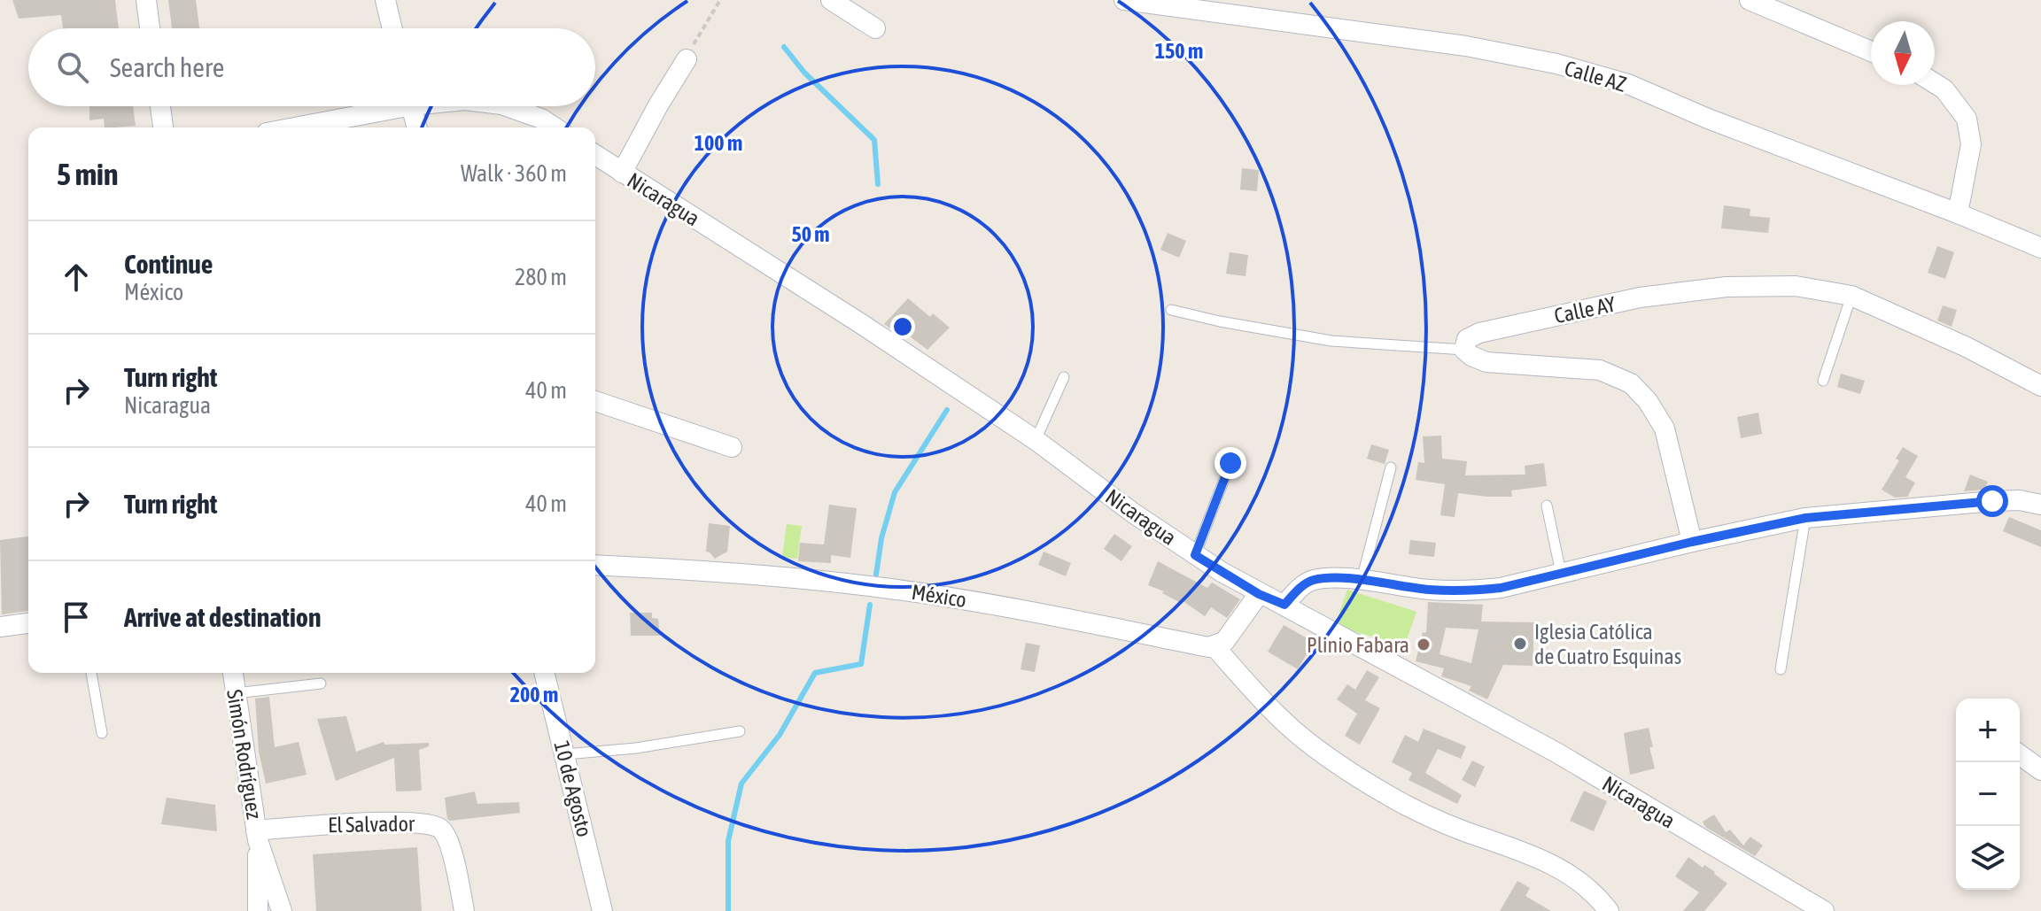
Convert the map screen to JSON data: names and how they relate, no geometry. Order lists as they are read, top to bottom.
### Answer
{
  "streets": {
    "street": [
      "Calle AZ",
      "Nicaragua",
      "Calle AY",
      "México",
      "Simón Rodríguez",
      "10 de Agosto",
      "El Salvador"
    ]
  },
  "crossings": [
    ["Simón Rodríguez", "El Salvador"]
  ],
  "places": ["Iglesia Católica de Cuatro Esquinas", "Plinio Fabara"],
  "north": "bottom",
  "page": {
    "search": "Search here",
    "heading": ["5 min", "Walk · 360 m"],
    "list": [
      ["Continue", "México", "280 m"],
      ["Turn right", "Nicaragua", "40 m"],
      ["Turn right", "40 m"],
      "Arrive at destination"
    ],
    "map_buttons": ["+", "−"]
  },
  "rings": [
    "150 m",
    "100 m",
    "50 m",
    "200 m"
  ]
}
